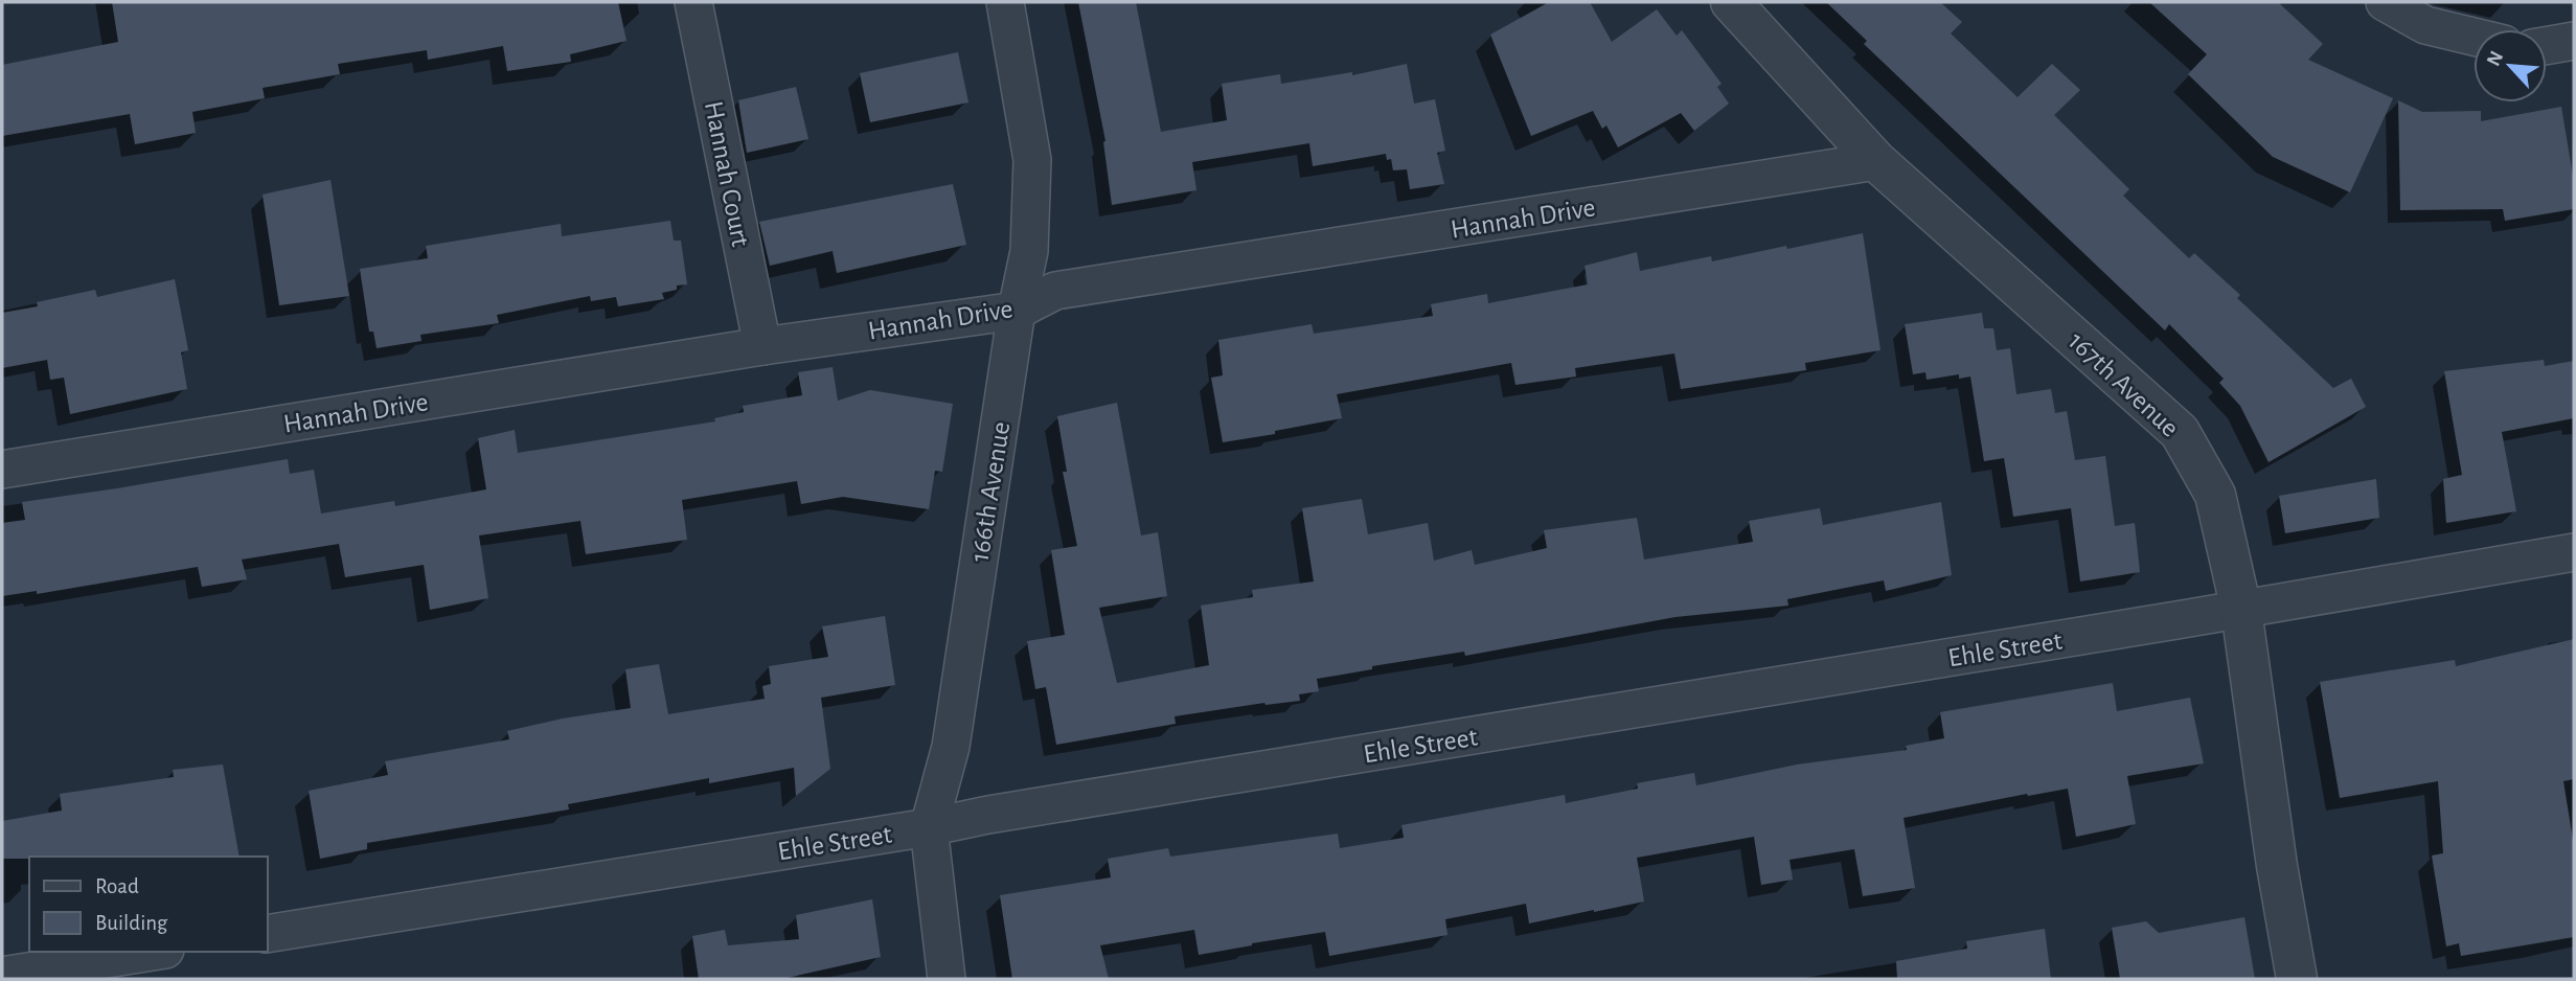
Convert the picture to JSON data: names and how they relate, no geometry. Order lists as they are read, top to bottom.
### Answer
{
  "streets": {
    "street": [
      "Hannah Court",
      "Hannah Drive",
      "167th Avenue",
      "166th Avenue",
      "Ehle Street"
    ]
  },
  "crossings": [
    ["Hannah Court", "Hannah Drive"],
    ["Hannah Drive", "167th Avenue"],
    ["Hannah Drive", "166th Avenue"],
    ["167th Avenue", "Ehle Street"],
    ["166th Avenue", "Ehle Street"]
  ],
  "legend": ["Road", "Building"],
  "north": "top left"
}
